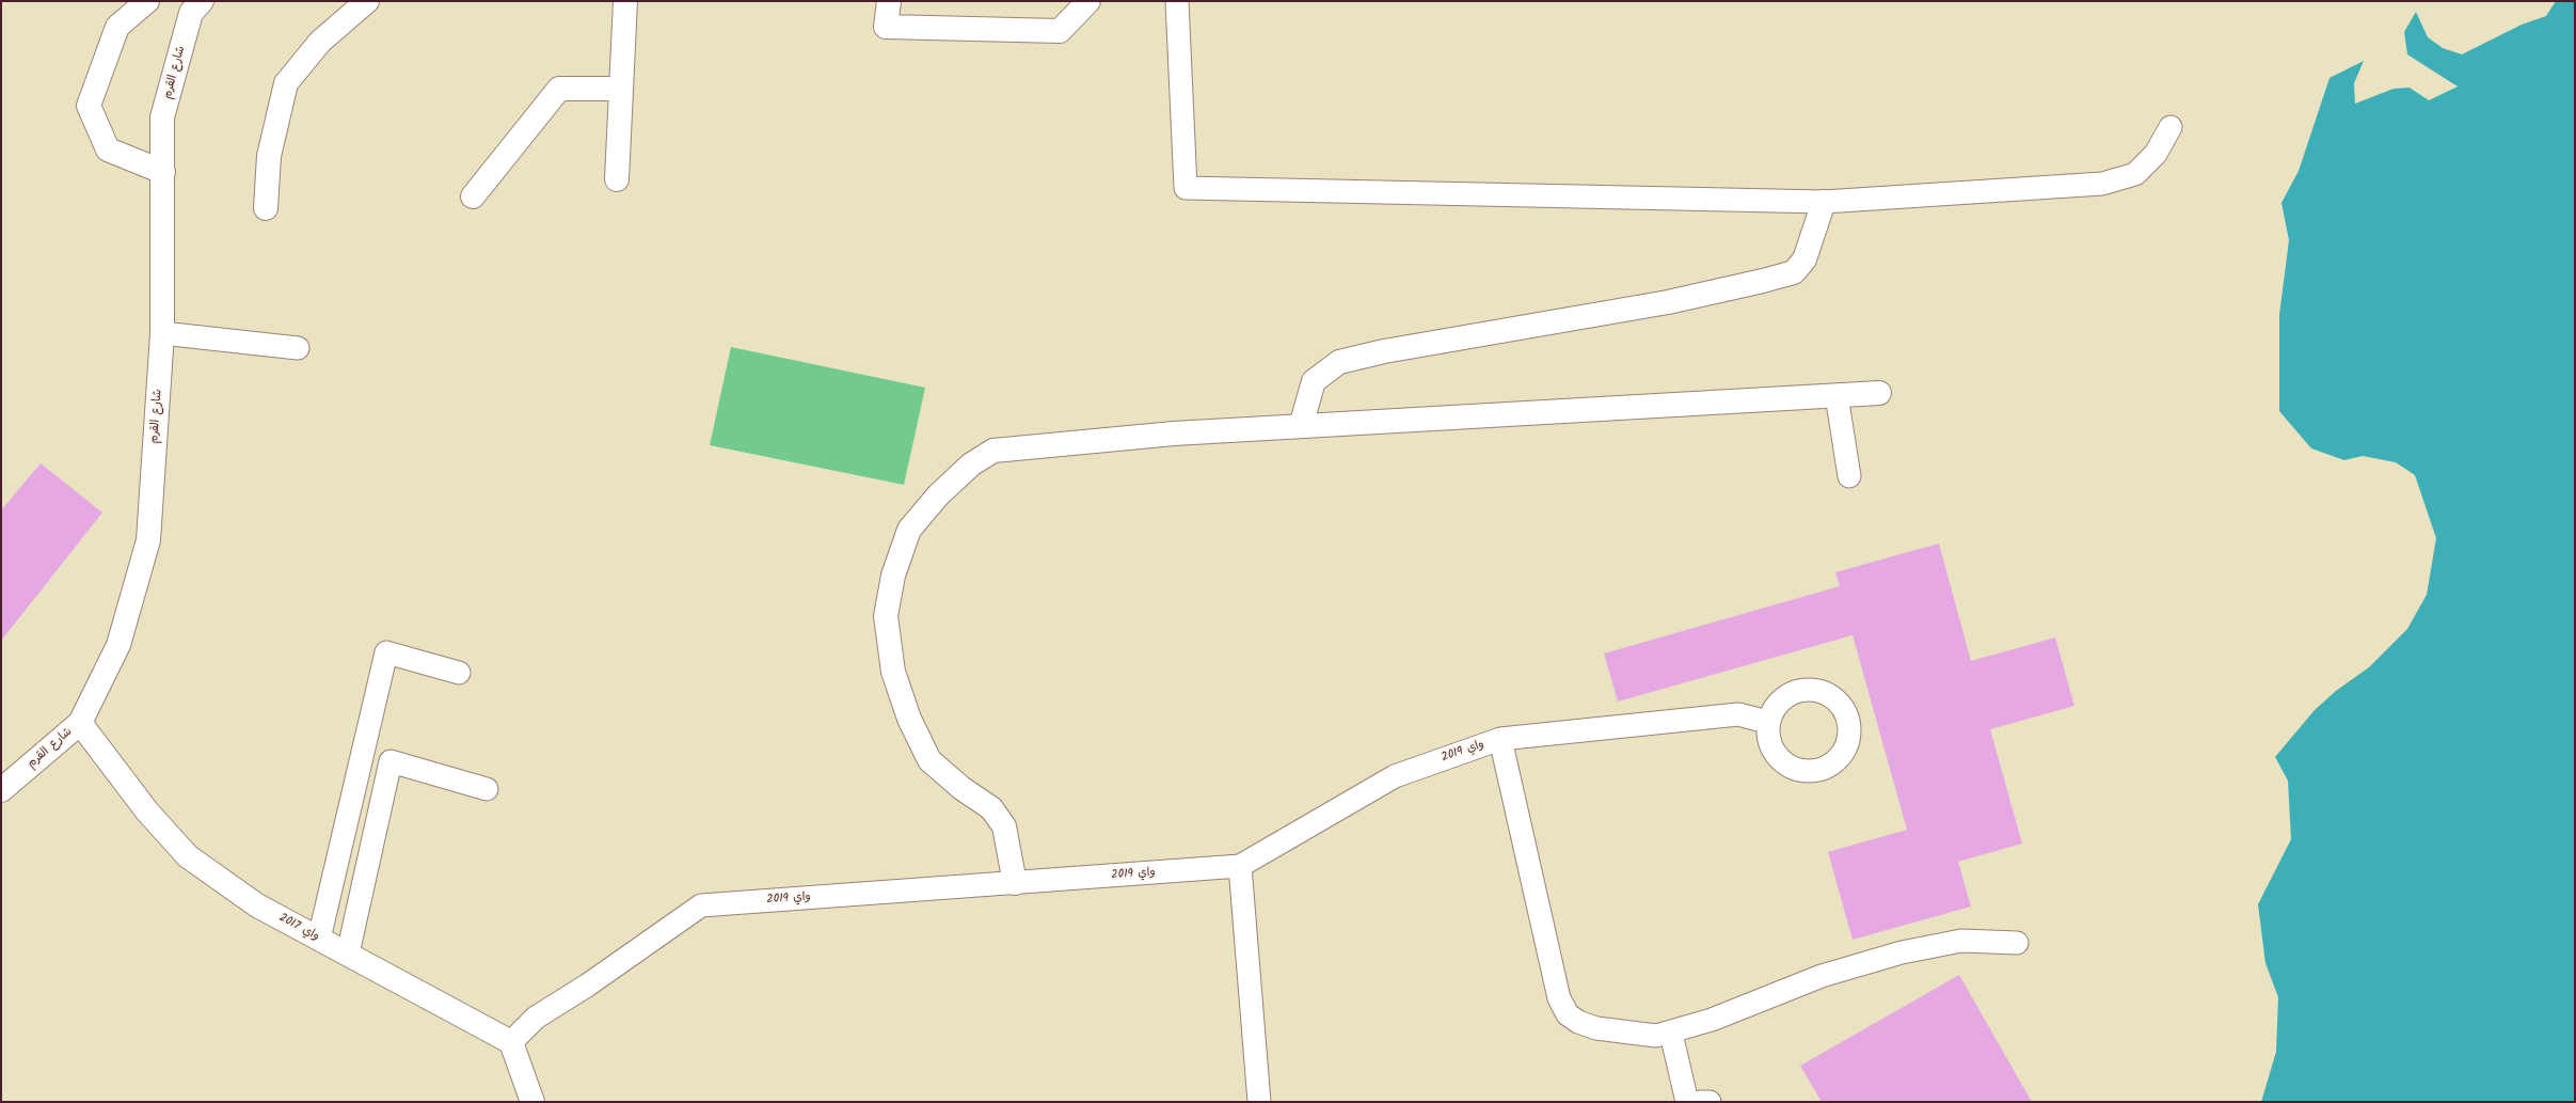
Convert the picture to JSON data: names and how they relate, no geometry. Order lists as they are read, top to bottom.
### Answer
{
  "streets": {
    "street": ["شارع القرم", "واي 2017"],
    "lane": ["واي 2019"]
  },
  "crossings": [
    ["شارع القرم", "واي 2017"],
    ["واي 2019", "واي 2017"]
  ]
}
